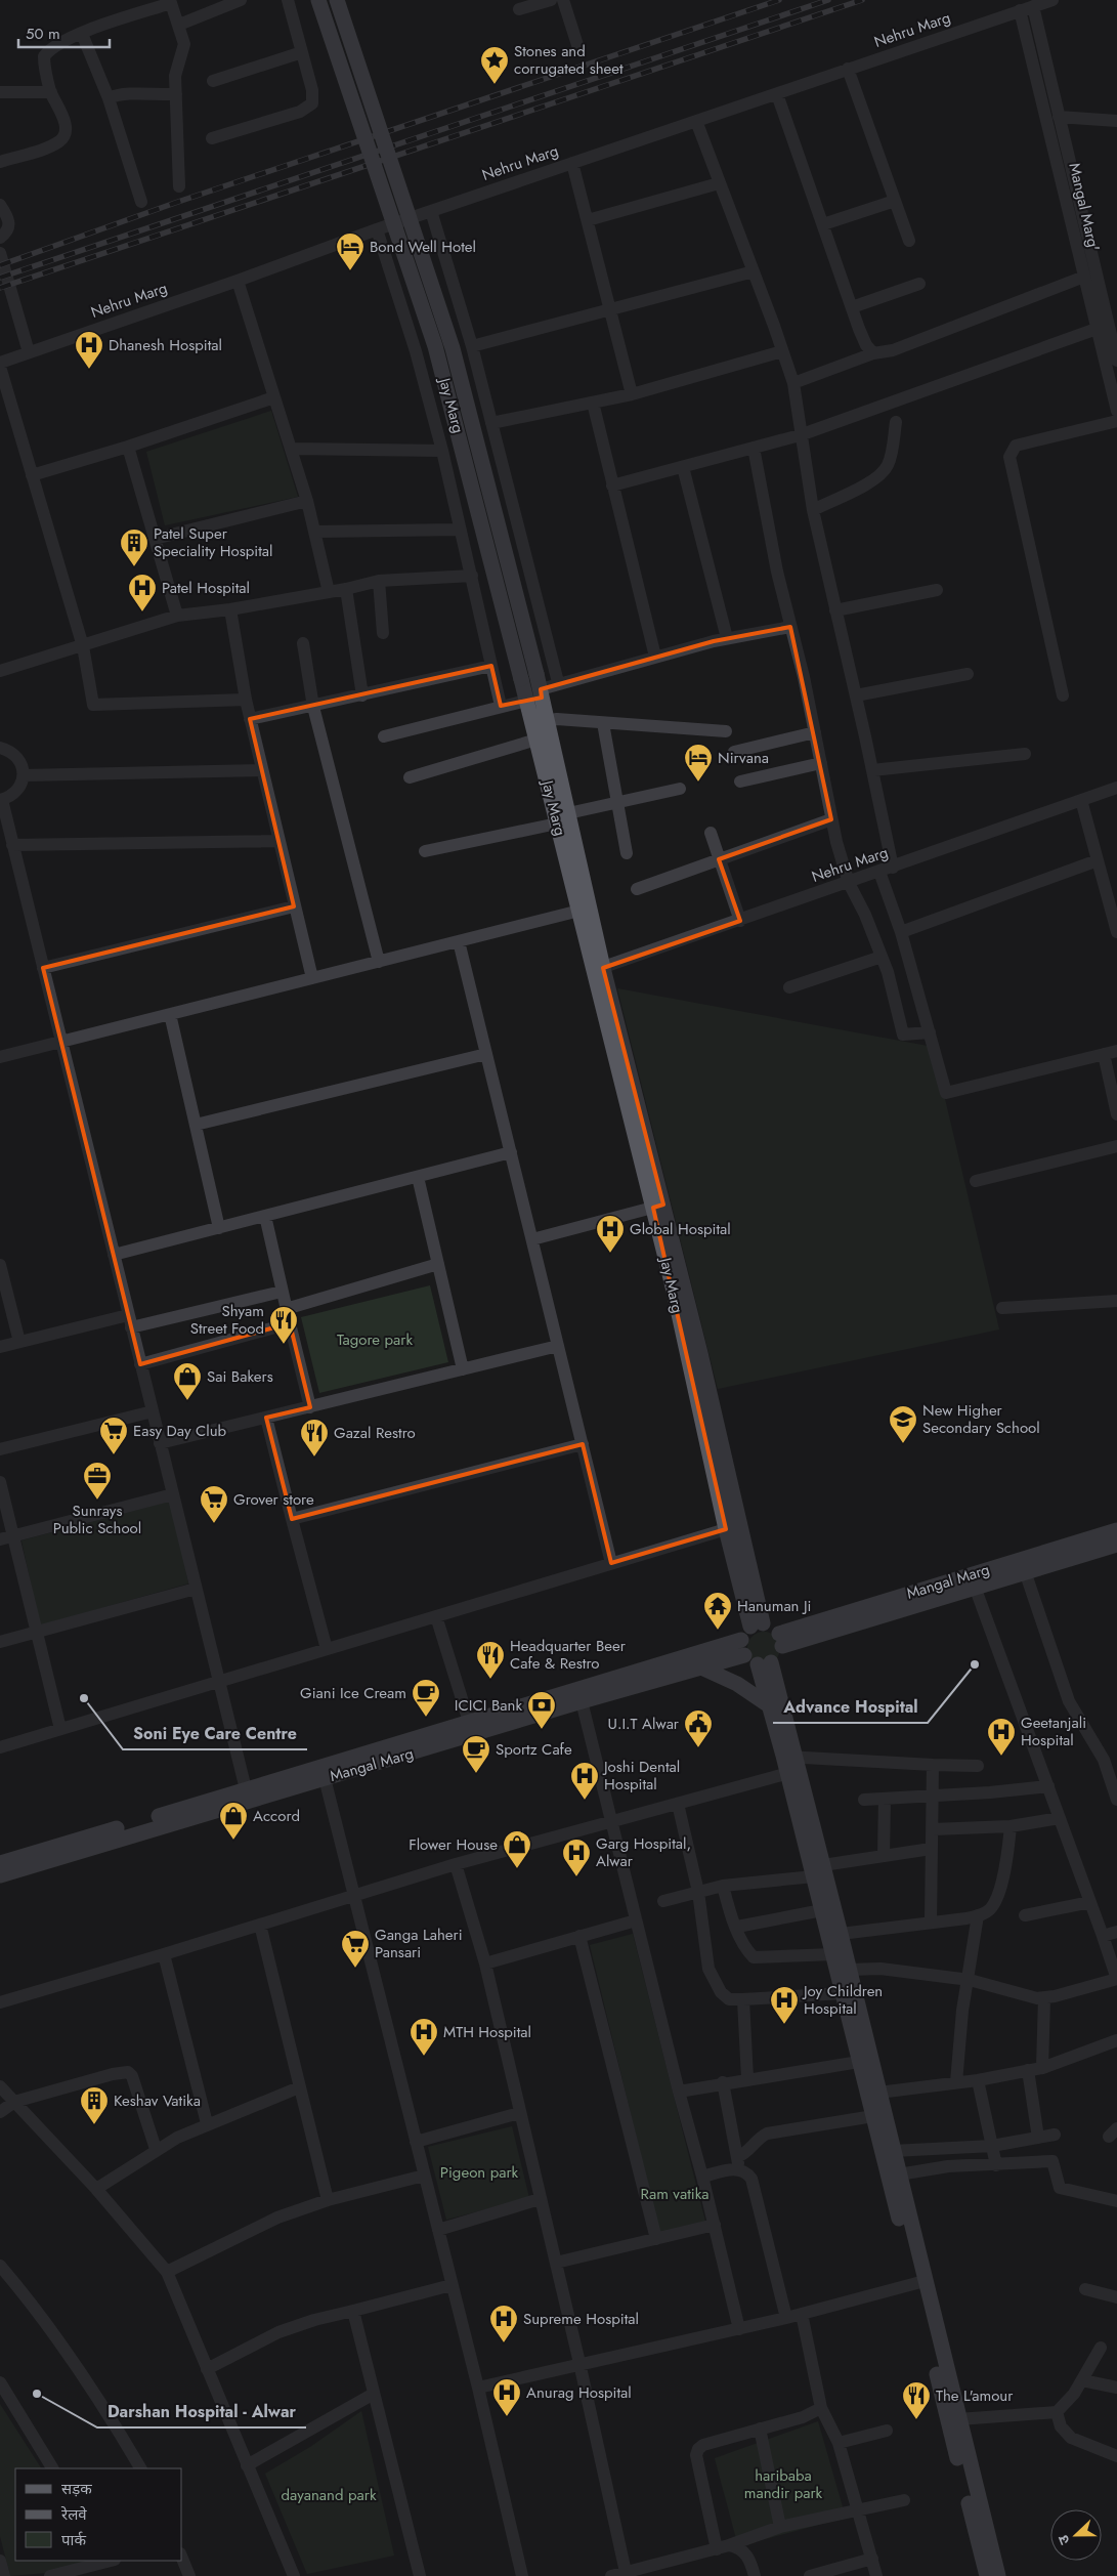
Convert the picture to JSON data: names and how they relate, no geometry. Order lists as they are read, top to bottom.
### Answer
{
  "streets": {
    "main road": ["Jay Marg", "Mangal Marg"],
    "street": ["Nehru Marg", "Mangal Marg'"]
  },
  "crossings": [
    ["Nehru Marg", "Mangal Marg'"],
    ["Nehru Marg", "Jay Marg"],
    ["Jay Marg", "Mangal Marg"]
  ],
  "parks": [
    "Tagore park",
    "Pigeon park",
    "Ram vatika",
    "haribaba mandir park",
    "dayanand park"
  ],
  "places": {
    "place": ["Stones and corrugated sheet"],
    "hotel": ["Bond Well Hotel", "Nirvana"],
    "hospital": [
      "Dhanesh Hospital",
      "Patel Hospital",
      "Global Hospital",
      "Geetanjali Hospital",
      "Joshi Dental Hospital",
      "Garg Hospital, Alwar",
      "Joy Children Hospital",
      "MTH Hospital",
      "Supreme Hospital",
      "Anurag Hospital"
    ],
    "building": ["Patel Super Speciality Hospital", "Keshav Vatika"],
    "restaurant": [
      "Shyam Street Food",
      "Gazal Restro",
      "Headquarter Beer Cafe & Restro",
      "The L'amour"
    ],
    "shop": ["Sai Bakers", "Accord", "Flower House"],
    "school or university": ["New Higher Secondary School"],
    "supermarket": ["Easy Day Club", "Grover store", "Ganga Laheri Pansari"],
    "office": ["Sunrays Public School"],
    "temple": ["Hanuman Ji"],
    "other": ["Advance Hospital", "Soni Eye Care Centre", "Darshan Hospital - Alwar"],
    "cafe": ["Giani Ice Cream", "Sportz Cafe"],
    "bank": ["ICICI Bank"],
    "public building": ["U.I.T Alwar"]
  },
  "legend": ["सड़क", "रेलवे", "पार्क"],
  "scale_bar": "50 m",
  "north": "left"
}
